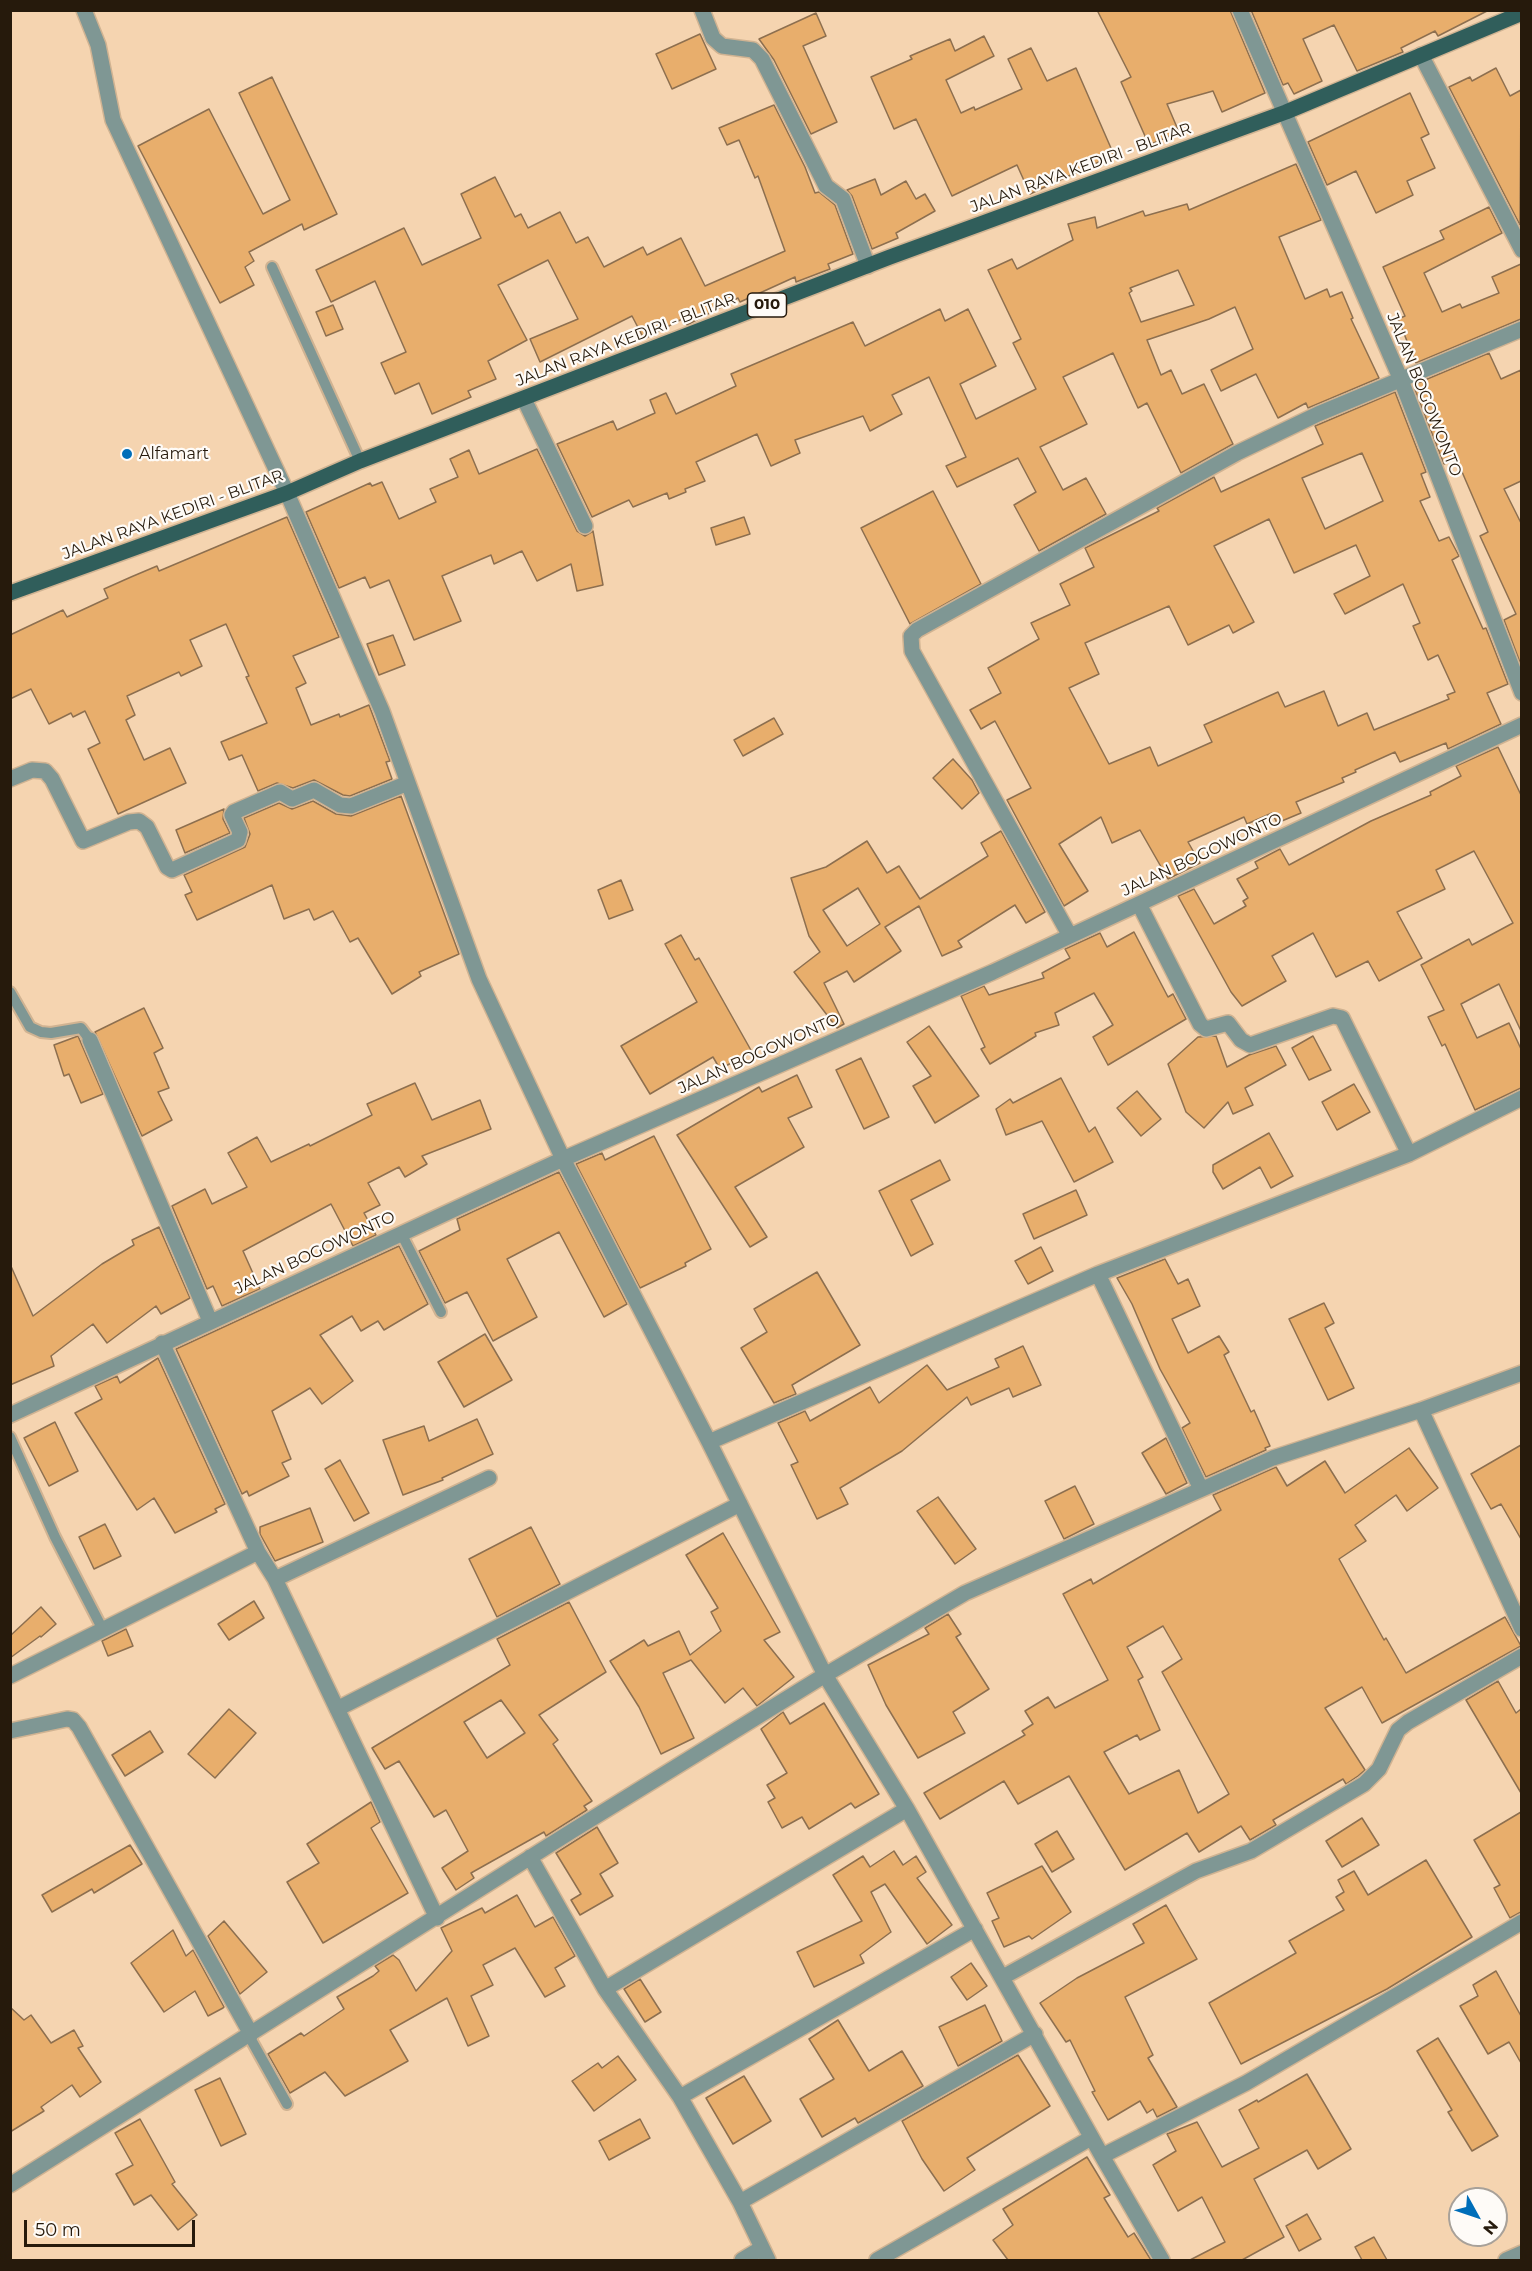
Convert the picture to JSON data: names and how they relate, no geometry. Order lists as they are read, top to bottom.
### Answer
{
  "streets": {
    "main road": ["JALAN RAYA KEDIRI - BLITAR", "010"],
    "street": ["JALAN BOGOWONTO"]
  },
  "crossings": [
    ["JALAN RAYA KEDIRI - BLITAR", "JALAN BOGOWONTO"]
  ],
  "places": ["Alfamart"],
  "scale_bar": "50 m",
  "north": "bottom right"
}
